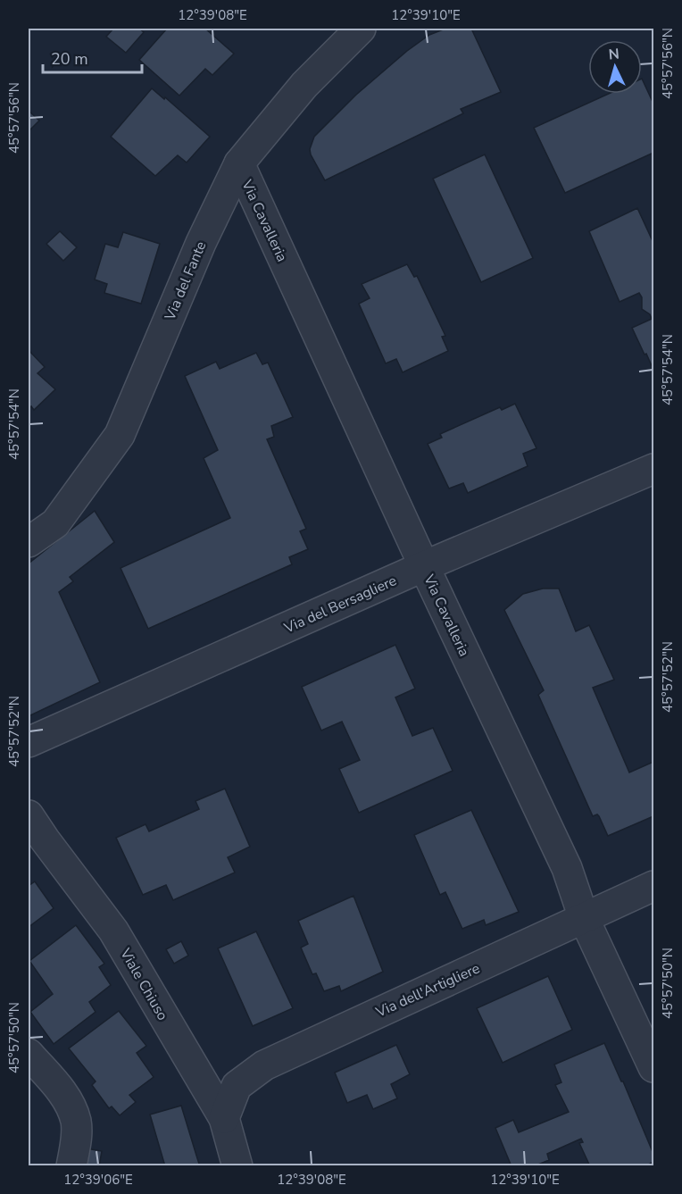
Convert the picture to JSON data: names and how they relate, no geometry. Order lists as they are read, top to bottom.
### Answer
{
  "streets": {
    "street": [
      "Via Cavalleria",
      "Via del Fante",
      "Via del Bersagliere",
      "Viale Chiuso",
      "Via dell'Artigliere"
    ]
  },
  "crossings": [
    ["Via Cavalleria", "Via del Fante"],
    ["Via Cavalleria", "Via del Bersagliere"],
    ["Via Cavalleria", "Via dell'Artigliere"],
    ["Viale Chiuso", "Via dell'Artigliere"]
  ],
  "scale_bar": "20 m",
  "north": "top",
  "coordinates": [
    "12°39'08\"E",
    "12°39'10\"E",
    "45°57'56\"N",
    "45°57'54\"N",
    "45°57'52\"N",
    "45°57'50\"N",
    "12°39'06\"E"
  ]
}
